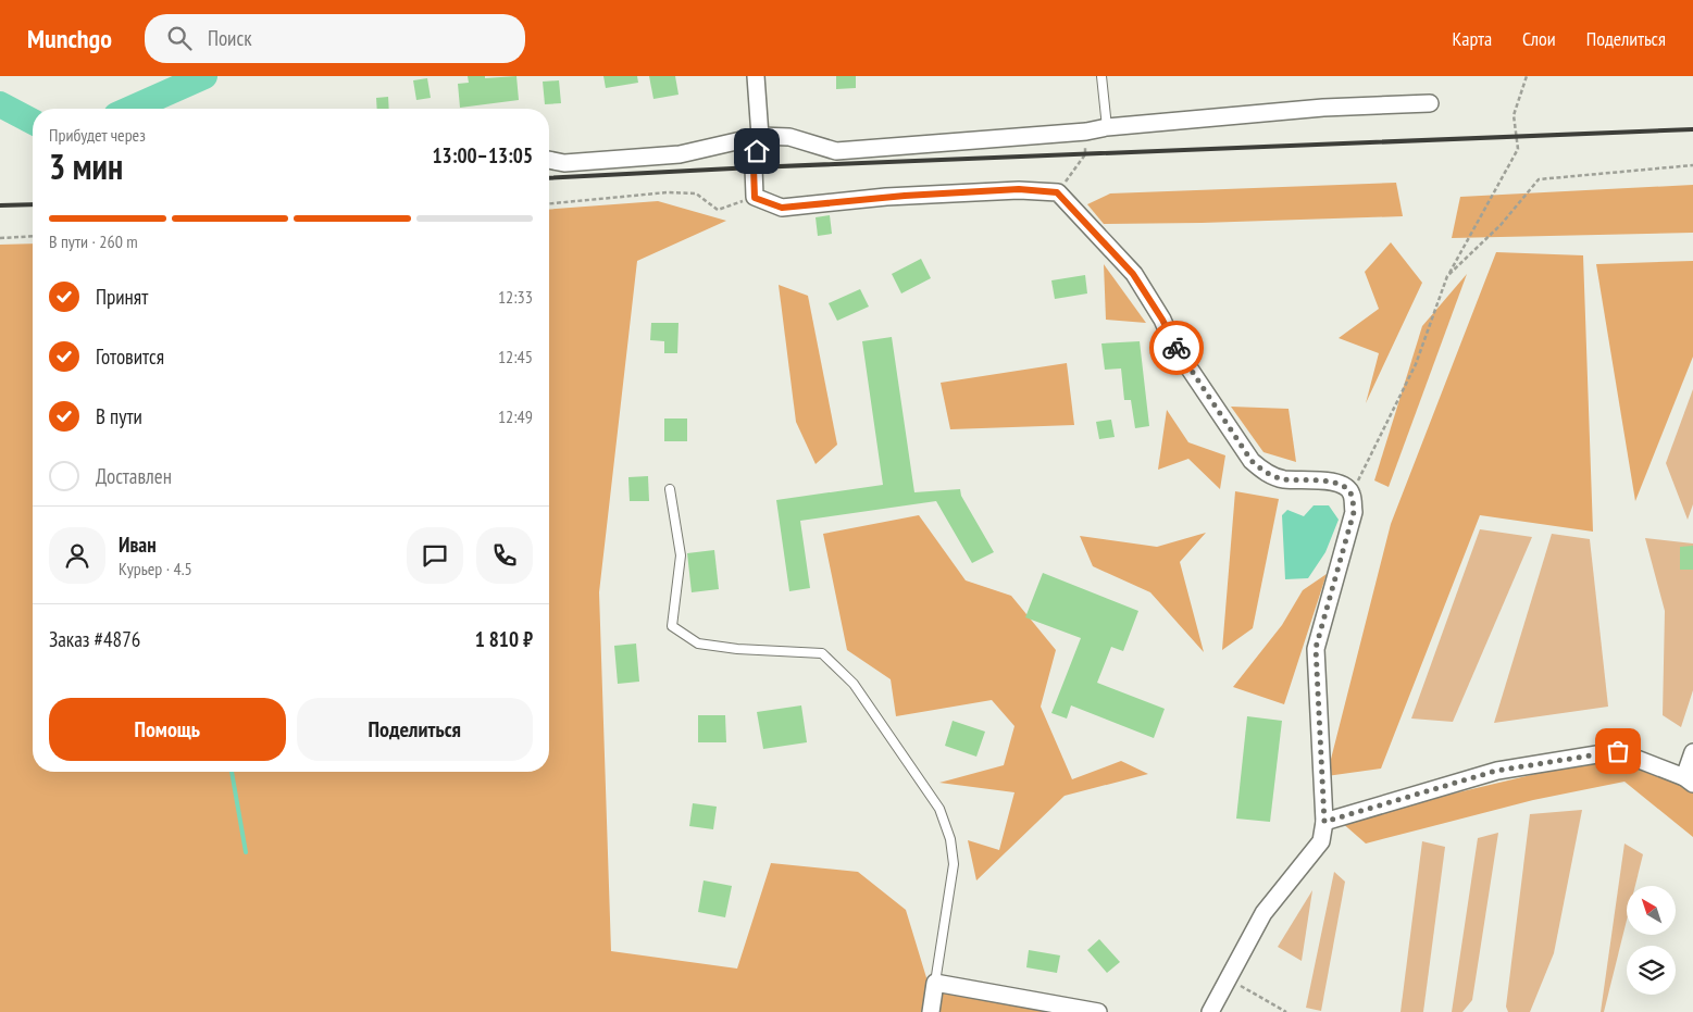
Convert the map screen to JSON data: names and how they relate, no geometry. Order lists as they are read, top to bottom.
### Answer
{
  "north": "top left",
  "page": {
    "header": "Munchgo",
    "search": "Поиск",
    "nav": ["Карта", "Слои", "Поделиться"],
    "heading": ["3 мин", "Прибудет через", "13:00–13:05"],
    "panel": [
      "Иван",
      "Курьер · 4.5",
      "Заказ #4876",
      "1 810 ₽"
    ],
    "bar": "В пути · 260 m",
    "list": [
      ["Принят", "12:33"],
      ["Готовится", "12:45"],
      ["В пути", "12:49"],
      "Доставлен"
    ],
    "buttons": ["Помощь", "Поделиться"]
  }
}
